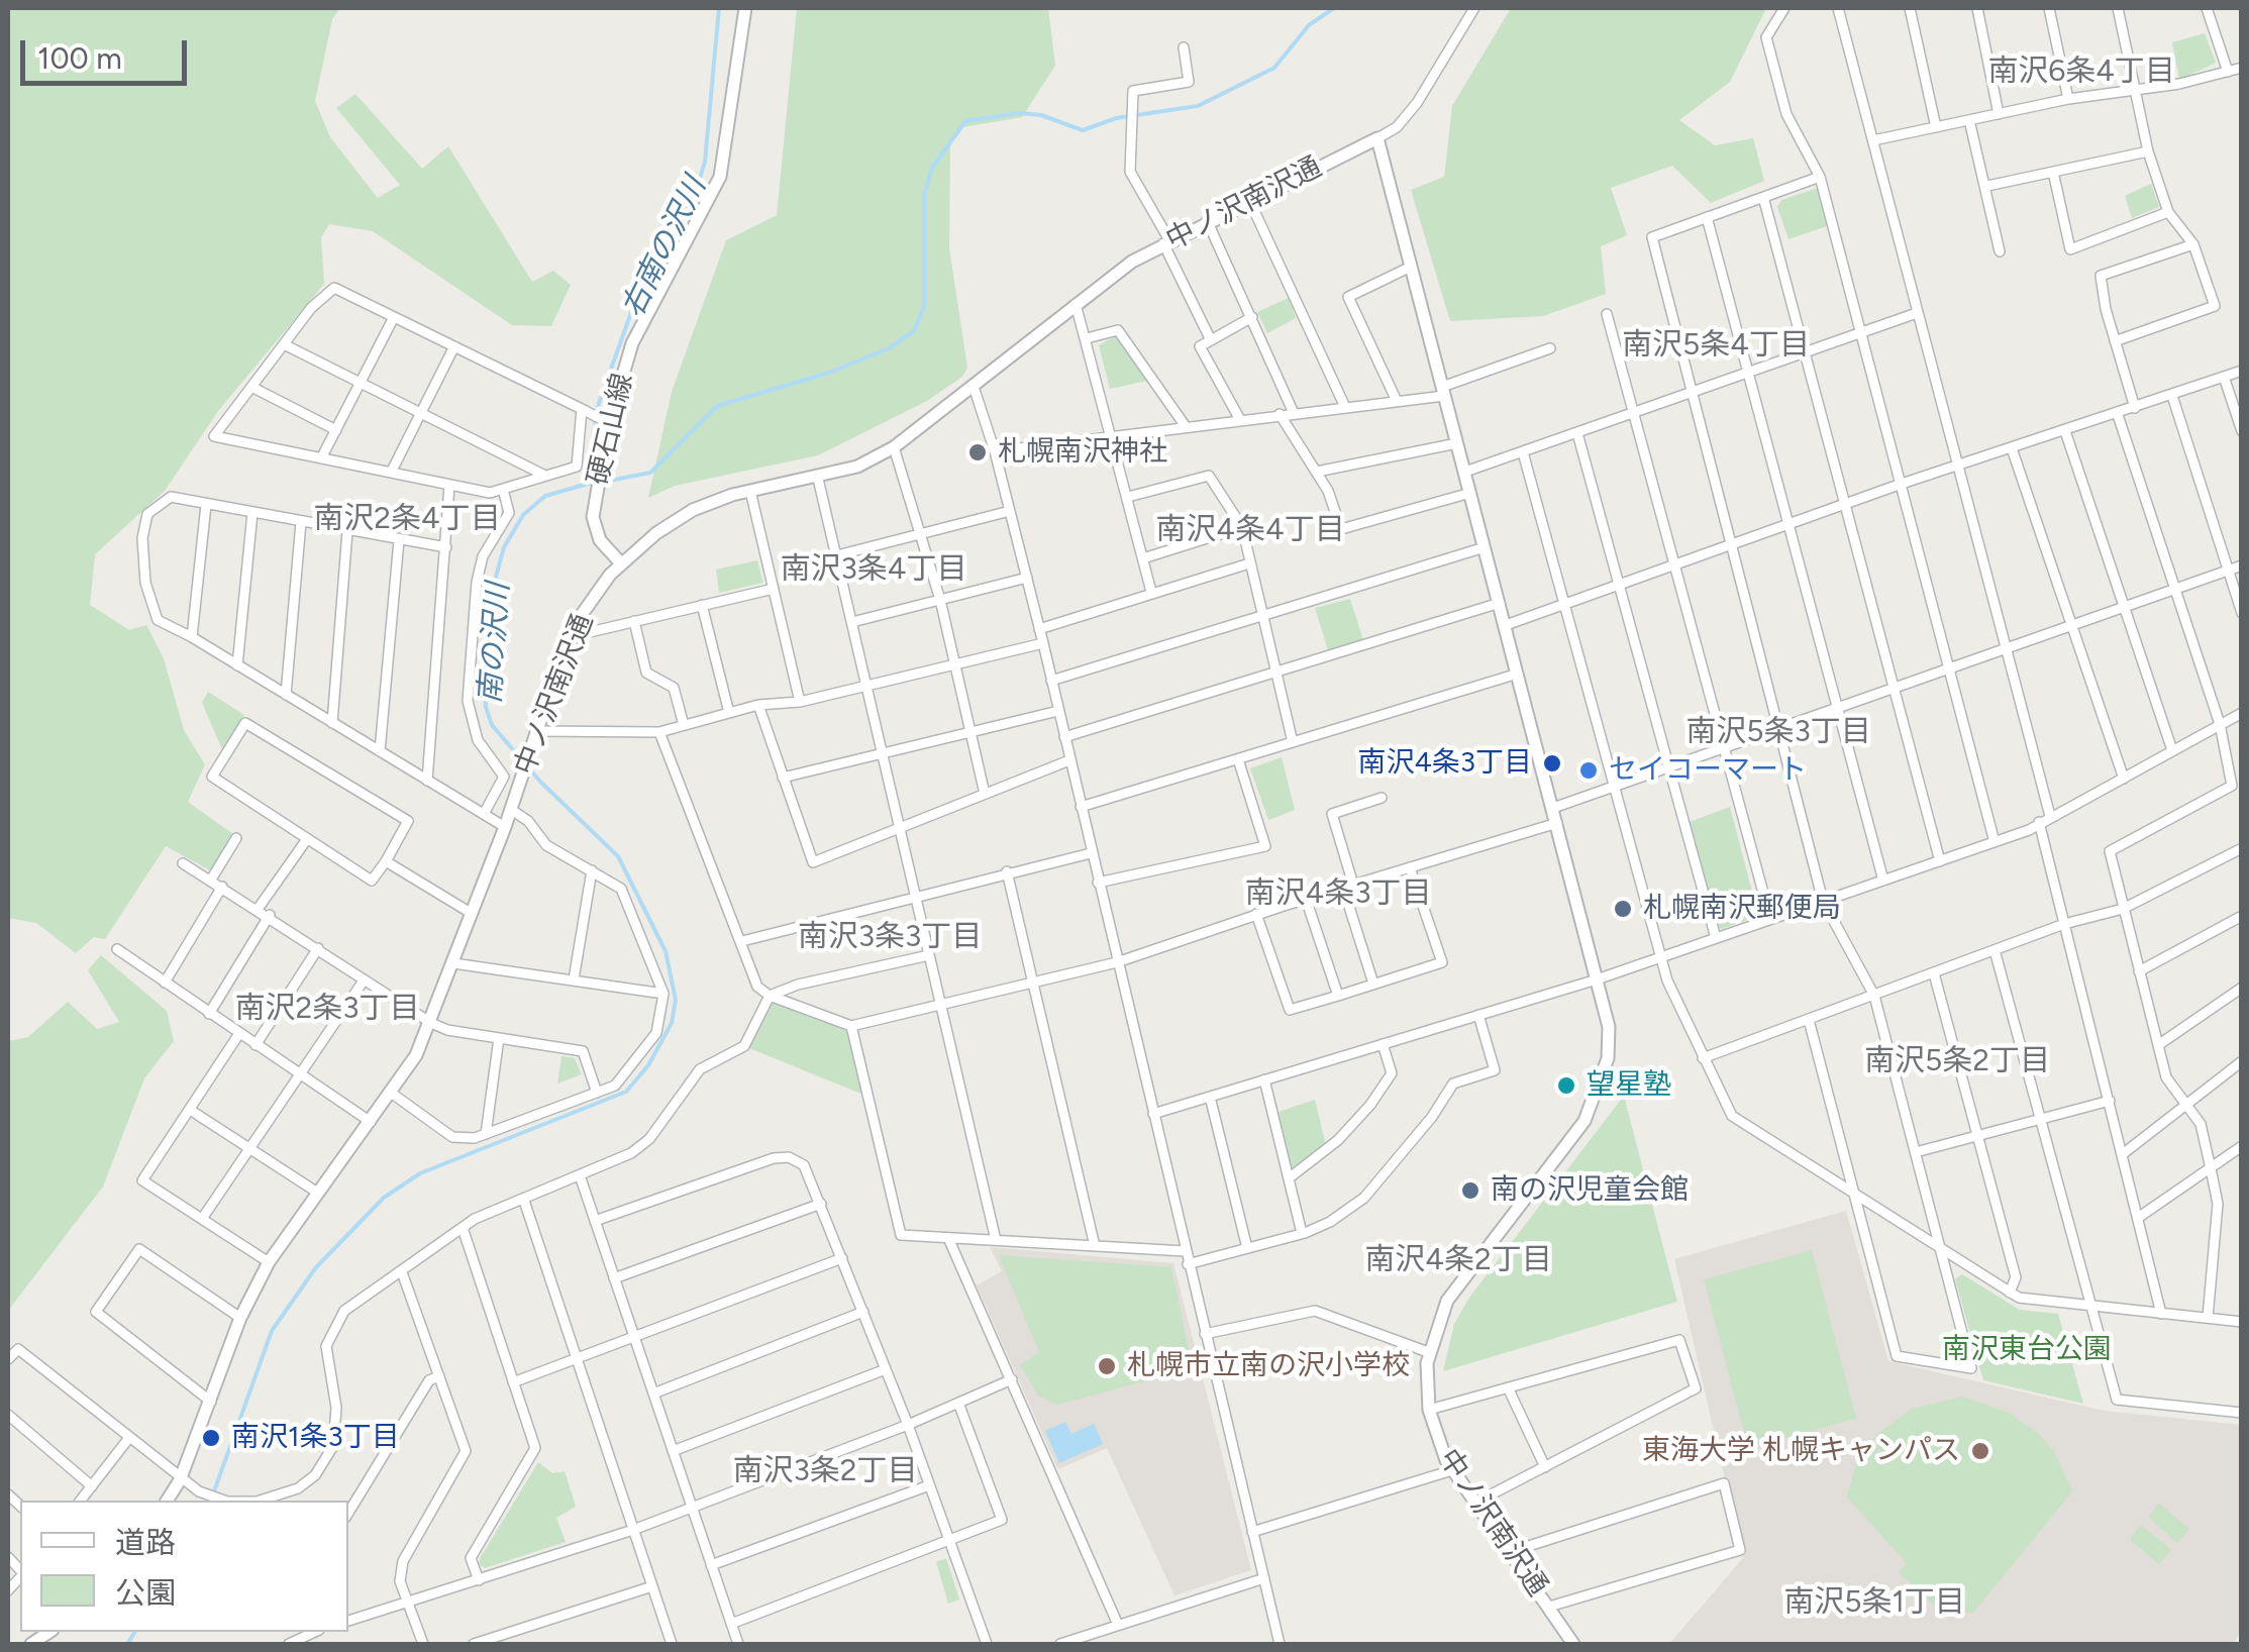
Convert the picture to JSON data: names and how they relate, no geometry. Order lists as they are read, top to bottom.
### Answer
{
  "streets": {
    "street": ["中ノ沢南沢通", "硬石山線"]
  },
  "crossings": [
    ["中ノ沢南沢通", "硬石山線"]
  ],
  "districts": [
    "南沢6条4丁目",
    "南沢5条4丁目",
    "南沢2条4丁目",
    "南沢4条4丁目",
    "南沢3条4丁目",
    "南沢5条3丁目",
    "南沢4条3丁目",
    "南沢3条3丁目",
    "南沢2条3丁目",
    "南沢5条2丁目",
    "南沢4条2丁目",
    "南沢3条2丁目",
    "南沢5条1丁目"
  ],
  "water": ["右南の沢川", "南の沢川"],
  "parks": ["南沢東台公園"],
  "places": [
    "札幌南沢神社",
    "南沢4条3丁目",
    "セイコーマート",
    "札幌南沢郵便局",
    "望星塾",
    "南の沢児童会館",
    "札幌市立南の沢小学校",
    "南沢1条3丁目",
    "東海大学 札幌キャンパス"
  ],
  "legend": ["道路", "公園"],
  "scale_bar": "100 m"
}
